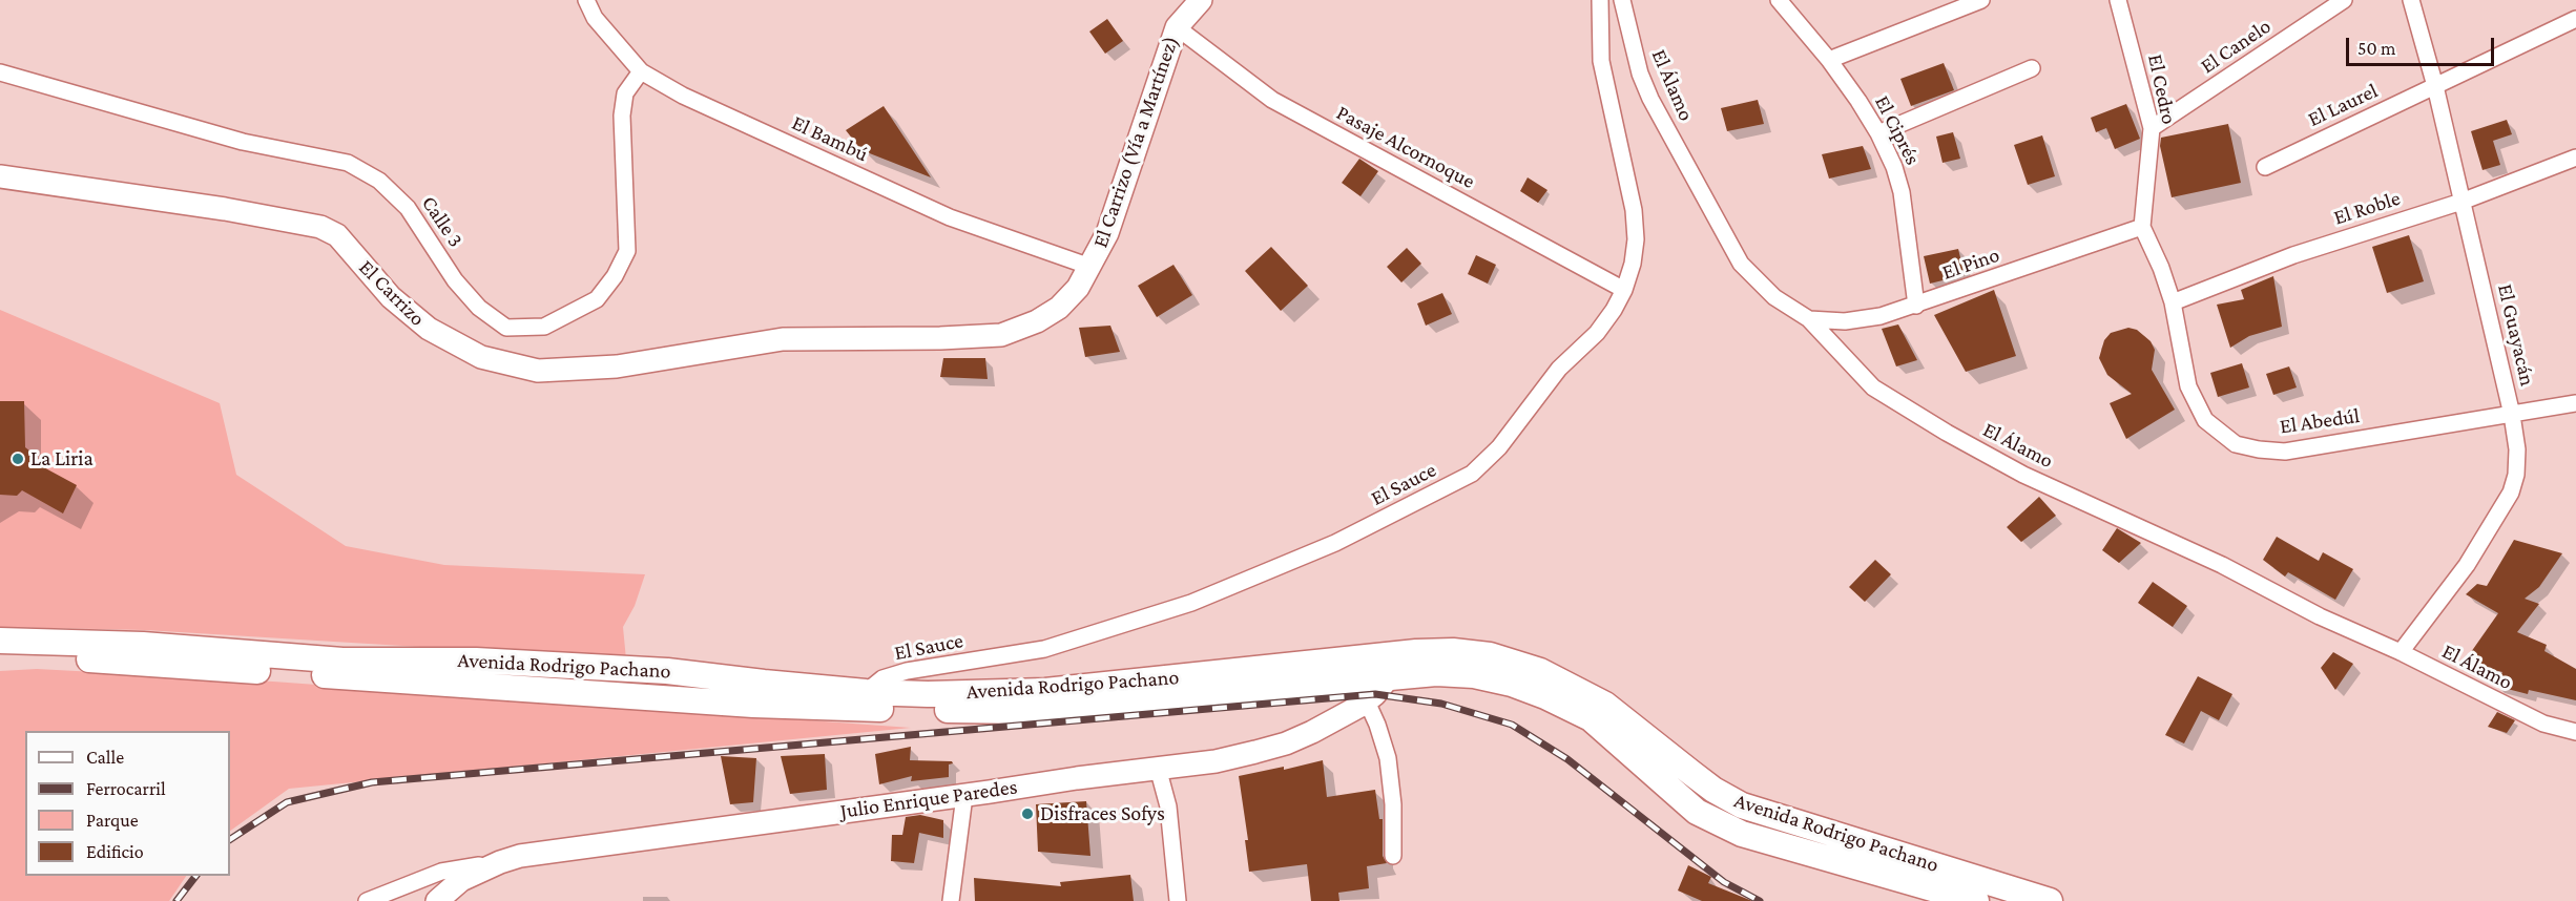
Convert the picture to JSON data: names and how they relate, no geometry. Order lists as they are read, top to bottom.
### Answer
{
  "streets": {
    "main road": ["Avenida Rodrigo Pachano"],
    "street": [
      "El Canelo",
      "El Álamo",
      "El Cedro",
      "El Laurel",
      "El Ciprés",
      "El Bambú",
      "El Carrizo (Vía a Martínez)",
      "Pasaje Alcornoque",
      "El Roble",
      "Calle 3",
      "El Pino",
      "El Carrizo",
      "El Guayacán",
      "El Abedúl",
      "El Sauce",
      "Julio Enrique Paredes"
    ]
  },
  "crossings": [
    ["El Canelo", "El Cedro"],
    ["El Álamo", "El Pino"],
    ["El Álamo", "El Guayacán"],
    ["El Cedro", "El Pino"],
    ["El Cedro", "El Abedúl"],
    ["El Laurel", "El Guayacán"],
    ["El Ciprés", "El Pino"],
    ["El Bambú", "El Carrizo (Vía a Martínez)"],
    ["El Bambú", "Calle 3"],
    ["El Carrizo (Vía a Martínez)", "Pasaje Alcornoque"],
    ["El Carrizo (Vía a Martínez)", "El Carrizo"],
    ["Pasaje Alcornoque", "El Sauce"],
    ["El Roble", "El Guayacán"],
    ["El Roble", "El Abedúl"],
    ["El Pino", "El Abedúl"],
    ["El Guayacán", "El Abedúl"],
    ["El Sauce", "Avenida Rodrigo Pachano"],
    ["Avenida Rodrigo Pachano", "Julio Enrique Paredes"]
  ],
  "places": ["La Liria", "Disfraces Sofys"],
  "legend": [
    "Calle",
    "Ferrocarril",
    "Parque",
    "Edificio"
  ],
  "scale_bar": "50 m"
}
